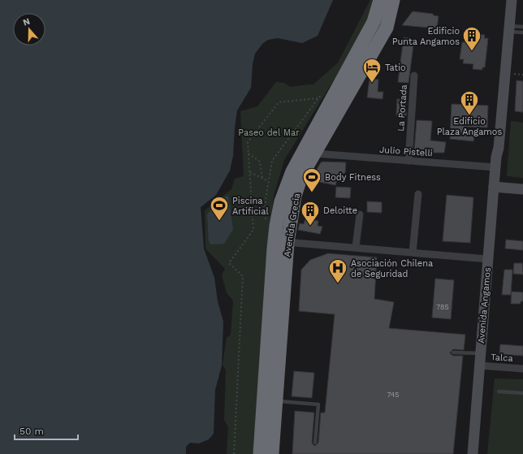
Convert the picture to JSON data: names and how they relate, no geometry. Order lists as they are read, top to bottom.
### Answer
{
  "streets": {
    "highway": ["Avenida Grecia"],
    "main road": ["Avenida Angamos"],
    "street": ["La Portada", "Julio Pistelli", "Talca"]
  },
  "crossings": [
    ["La Portada", "Julio Pistelli"],
    ["Julio Pistelli", "Avenida Grecia"],
    ["Julio Pistelli", "Avenida Angamos"],
    ["Avenida Angamos", "Talca"]
  ],
  "parks": ["Paseo del Mar"],
  "places": {
    "building": ["Edificio Punta Angamos", "Edificio Plaza Angamos", "Deloitte"],
    "hotel": ["Tatio"],
    "sports": ["Body Fitness", "Piscina Artificial"],
    "hospital": ["Asociación Chilena de Seguridad"]
  },
  "house_numbers": ["785", "745"],
  "scale_bar": "50 m",
  "north": "top"
}
